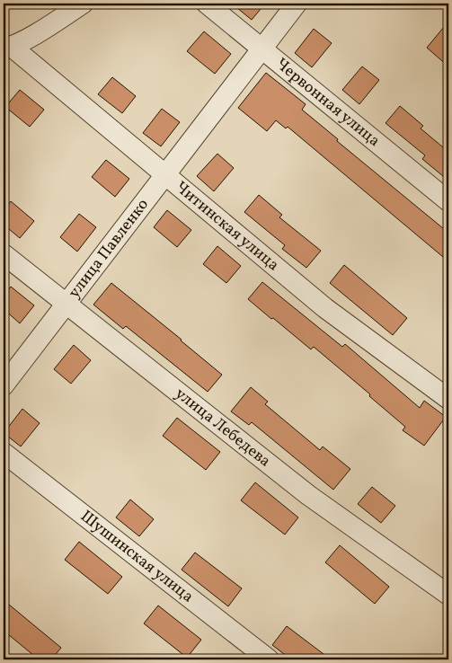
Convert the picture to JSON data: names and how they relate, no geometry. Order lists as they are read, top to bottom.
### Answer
{
  "streets": {
    "street": [
      "Червонная улица",
      "Читинская улица",
      "улица Павленко",
      "улица Лебедева",
      "Шушинская улица"
    ]
  },
  "crossings": [
    ["Червонная улица", "улица Павленко"],
    ["Читинская улица", "улица Павленко"],
    ["улица Павленко", "улица Лебедева"]
  ]
}
